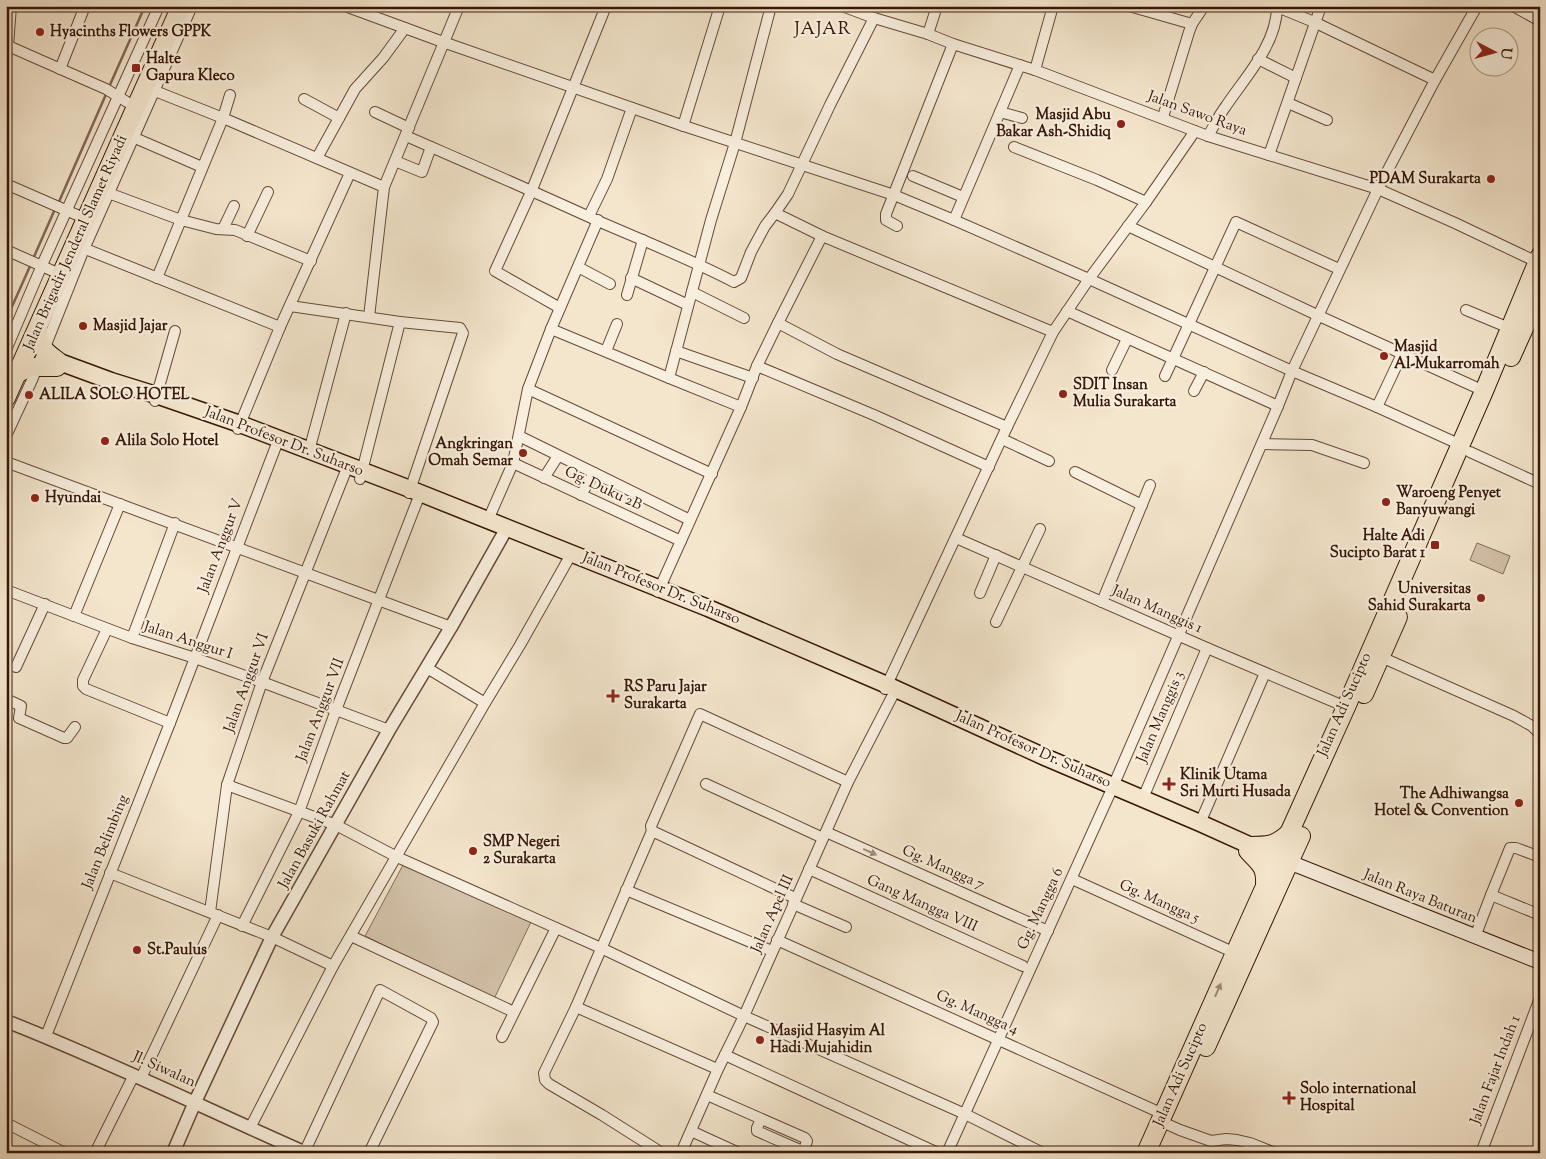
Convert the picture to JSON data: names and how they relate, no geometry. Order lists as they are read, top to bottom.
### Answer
{
  "streets": {
    "highway": ["Jalan Brigadir Jenderal Slamet Riyadi", "Jalan Adi Sucipto"],
    "main road": ["Jalan Profesor Dr. Suharso", "Jalan Raya Baturan"],
    "street": [
      "Jalan Sawo Raya",
      "Gg. Duku 2B",
      "Jalan Anggur V",
      "Jalan Manggis 1",
      "Jalan Anggur I",
      "Jalan Anggur VI",
      "Jalan Anggur VII",
      "Jalan Manggis 3",
      "Jalan Basuki Rahmat",
      "Jalan Belimbing",
      "Gg. Mangga 7",
      "Gg. Mangga 5",
      "Gang Mangga VIII",
      "Gg. Mangga 6",
      "Jalan Apel III",
      "Gg. Mangga 4",
      "Jl. Siwalan",
      "Jalan Fajar Indah 1"
    ]
  },
  "crossings": [
    ["Jalan Sawo Raya", "Jalan Adi Sucipto"],
    ["Jalan Sawo Raya", "Gg. Mangga 6"],
    ["Jalan Sawo Raya", "Jalan Apel III"],
    ["Jalan Profesor Dr. Suharso", "Jalan Anggur V"],
    ["Jalan Profesor Dr. Suharso", "Jalan Anggur VI"],
    ["Jalan Profesor Dr. Suharso", "Jalan Adi Sucipto"],
    ["Jalan Profesor Dr. Suharso", "Jalan Anggur VII"],
    ["Jalan Profesor Dr. Suharso", "Jalan Manggis 3"],
    ["Jalan Profesor Dr. Suharso", "Jalan Basuki Rahmat"],
    ["Jalan Profesor Dr. Suharso", "Jalan Raya Baturan"],
    ["Jalan Profesor Dr. Suharso", "Gg. Mangga 6"],
    ["Jalan Profesor Dr. Suharso", "Jalan Apel III"],
    ["Jalan Anggur V", "Jalan Anggur I"],
    ["Jalan Anggur V", "Jalan Belimbing"],
    ["Jalan Manggis 1", "Jalan Adi Sucipto"],
    ["Jalan Manggis 1", "Jalan Manggis 3"],
    ["Jalan Manggis 1", "Gg. Mangga 6"],
    ["Jalan Manggis 1", "Jalan Apel III"],
    ["Jalan Anggur I", "Jalan Anggur VI"],
    ["Jalan Anggur I", "Jalan Anggur VII"],
    ["Jalan Anggur I", "Jalan Basuki Rahmat"],
    ["Jalan Anggur I", "Jalan Belimbing"],
    ["Jalan Anggur VI", "Jalan Anggur VII"],
    ["Jalan Anggur VI", "Jl. Siwalan"],
    ["Jalan Adi Sucipto", "Jalan Raya Baturan"],
    ["Jalan Adi Sucipto", "Gg. Mangga 5"],
    ["Jalan Adi Sucipto", "Gg. Mangga 4"],
    ["Jalan Basuki Rahmat", "Jl. Siwalan"],
    ["Jalan Belimbing", "Jl. Siwalan"],
    ["Gg. Mangga 7", "Gg. Mangga 6"],
    ["Gg. Mangga 7", "Jalan Apel III"],
    ["Gg. Mangga 5", "Gg. Mangga 6"],
    ["Gang Mangga VIII", "Jalan Apel III"],
    ["Gg. Mangga 6", "Gg. Mangga 4"],
    ["Jalan Apel III", "Gg. Mangga 4"]
  ],
  "one_way": ["Gg. Mangga 7"],
  "districts": ["JAJAR"],
  "places": {
    "other": [
      "Hyacinths Flowers GPPK",
      "Masjid Abu Bakar Ash-Shidiq",
      "PDAM Surakarta",
      "Masjid Jajar",
      "Masjid Al-Mukarromah",
      "SDIT Insan Mulia Surakarta",
      "ALILA SOLO HOTEL",
      "Alila Solo Hotel",
      "Angkringan Omah Semar",
      "Hyundai",
      "Waroeng Penyet Banyuwangi",
      "Universitas Sahid Surakarta",
      "The Adhiwangsa Hotel & Convention",
      "SMP Negeri 2 Surakarta",
      "St.Paulus",
      "Masjid Hasyim Al Hadi Mujahidin"
    ],
    "transit": ["Halte Gapura Kleco", "Halte Adi Sucipto Barat 1"],
    "health": ["RS Paru Jajar Surakarta", "Klinik Utama Sri Murti Husada", "Solo international Hospital"]
  },
  "north": "right"
}
